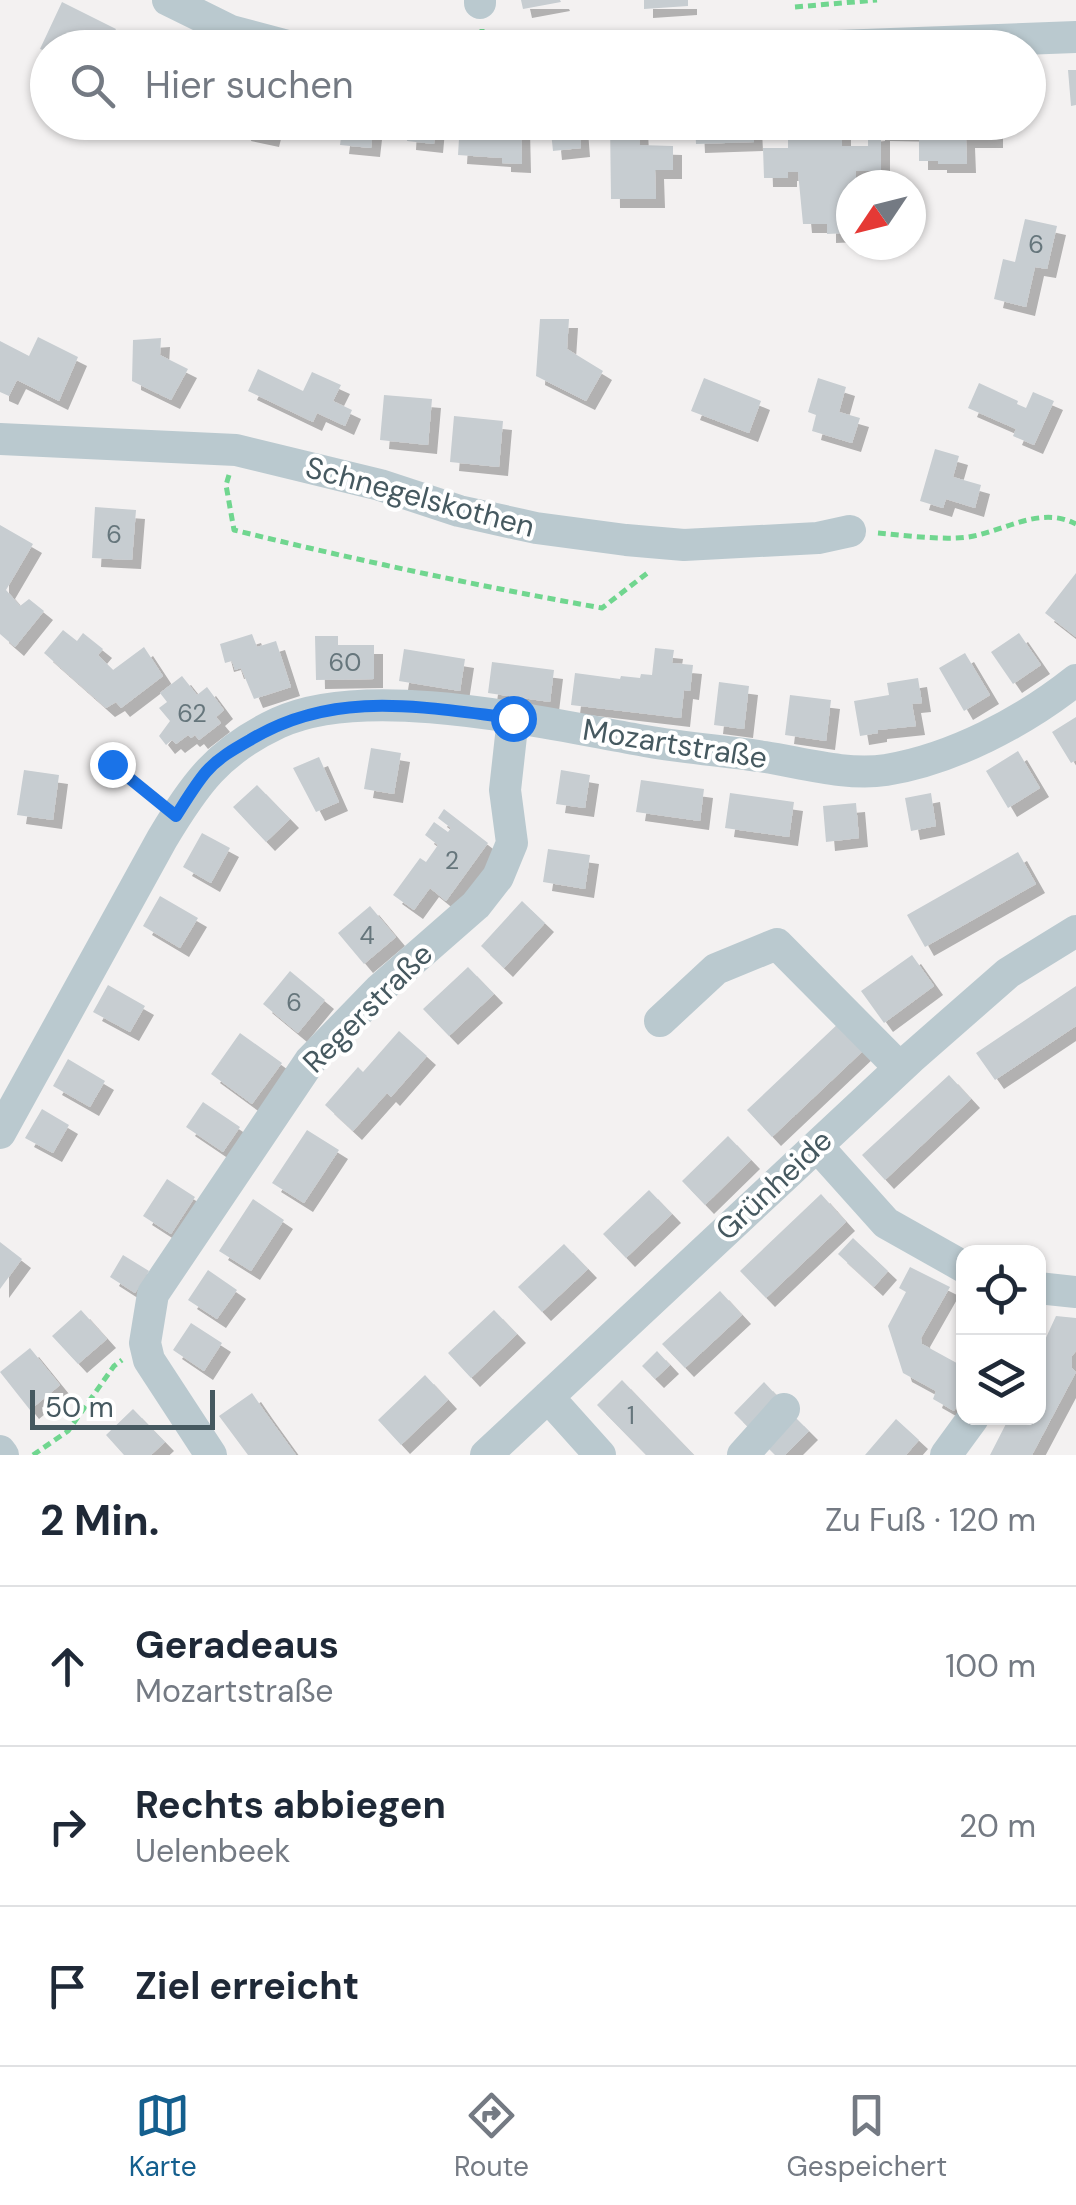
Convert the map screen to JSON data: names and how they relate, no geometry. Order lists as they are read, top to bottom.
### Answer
{
  "streets": {
    "street": [
      "Schnegelskothen",
      "Mozartstraße",
      "Regerstraße",
      "Grünheide"
    ]
  },
  "crossings": [
    ["Mozartstraße", "Regerstraße"]
  ],
  "house_numbers": [
    "6",
    "6",
    "60",
    "62",
    "2",
    "4",
    "6",
    "1"
  ],
  "scale_bar": "50 m",
  "north": "bottom left",
  "page": {
    "search": "Hier suchen",
    "scale": "50 m",
    "heading": ["2 Min.", "Zu Fuß · 120 m"],
    "list": [
      ["Geradeaus", "Mozartstraße", "100 m"],
      ["Rechts abbiegen", "Uelenbeek", "20 m"],
      "Ziel erreicht"
    ],
    "nav": ["Karte", "Route", "Gespeichert"]
  }
}
